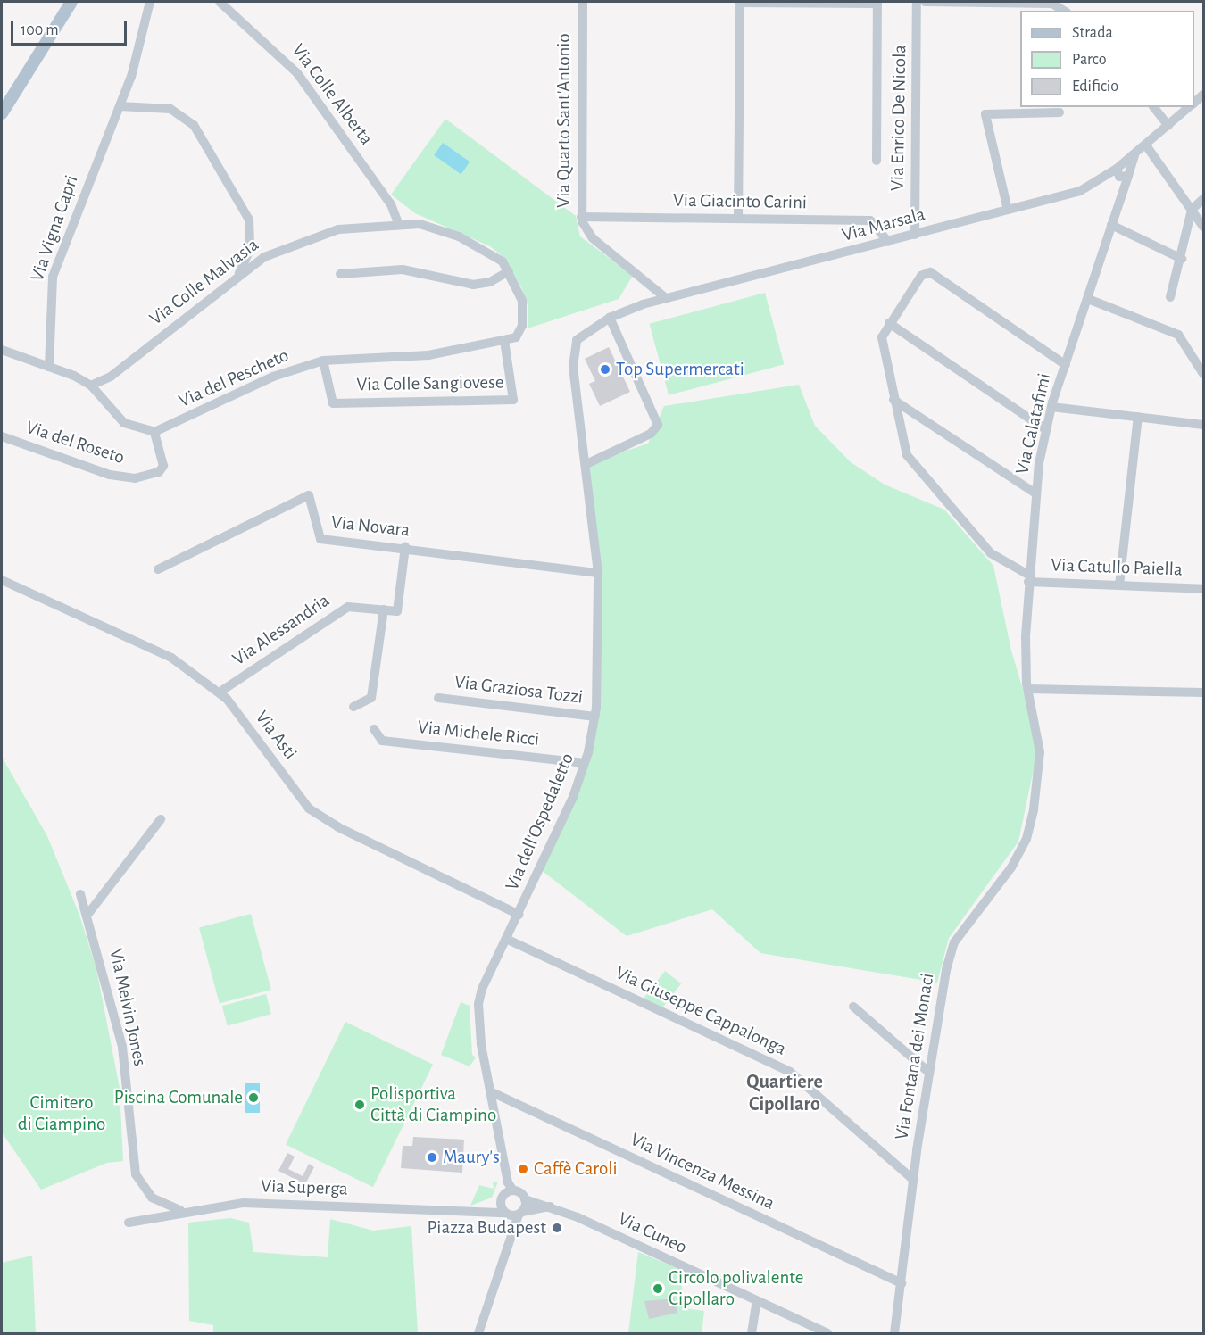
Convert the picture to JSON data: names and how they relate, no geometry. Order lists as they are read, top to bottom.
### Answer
{
  "streets": {
    "street": [
      "Via Colle Alberta",
      "Via Enrico De Nicola",
      "Via Quarto Sant'Antonio",
      "Via Giacinto Carini",
      "Via Marsala",
      "Via Vigna Capri",
      "Via Colle Malvasia",
      "Via del Pescheto",
      "Via Colle Sangiovese",
      "Via Calatafimi",
      "Via del Roseto",
      "Via Novara",
      "Via Catullo Paiella",
      "Via Alessandria",
      "Via Graziosa Tozzi",
      "Via Michele Ricci",
      "Via Asti",
      "Via dell'Ospedaletto",
      "Via Melvin Jones",
      "Via Giuseppe Cappalonga",
      "Via Fontana dei Monaci",
      "Via Vincenza Messina",
      "Via Superga",
      "Via Cuneo"
    ]
  },
  "crossings": [
    ["Via Colle Alberta", "Via Colle Malvasia"],
    ["Via Enrico De Nicola", "Via Marsala"],
    ["Via Quarto Sant'Antonio", "Via Giacinto Carini"],
    ["Via Quarto Sant'Antonio", "Via Marsala"],
    ["Via Quarto Sant'Antonio", "Via dell'Ospedaletto"],
    ["Via Giacinto Carini", "Via Marsala"],
    ["Via Marsala", "Via Calatafimi"],
    ["Via Marsala", "Via dell'Ospedaletto"],
    ["Via Colle Malvasia", "Via del Pescheto"],
    ["Via Colle Malvasia", "Via Colle Sangiovese"],
    ["Via del Pescheto", "Via Colle Sangiovese"],
    ["Via del Pescheto", "Via del Roseto"],
    ["Via Calatafimi", "Via Catullo Paiella"],
    ["Via Calatafimi", "Via Fontana dei Monaci"],
    ["Via Novara", "Via dell'Ospedaletto"],
    ["Via Alessandria", "Via Asti"],
    ["Via Graziosa Tozzi", "Via dell'Ospedaletto"],
    ["Via Michele Ricci", "Via dell'Ospedaletto"],
    ["Via Asti", "Via dell'Ospedaletto"],
    ["Via dell'Ospedaletto", "Via Giuseppe Cappalonga"],
    ["Via dell'Ospedaletto", "Via Vincenza Messina"],
    ["Via Melvin Jones", "Via Superga"],
    ["Via Giuseppe Cappalonga", "Via Fontana dei Monaci"],
    ["Via Fontana dei Monaci", "Via Vincenza Messina"]
  ],
  "districts": ["Quartiere Cipollaro"],
  "parks": ["Cimitero di Ciampino"],
  "places": [
    "Top Supermercati",
    "Piscina Comunale",
    "Polisportiva Città di Ciampino",
    "Maury's",
    "Caffè Caroli",
    "Piazza Budapest",
    "Circolo polivalente Cipollaro"
  ],
  "legend": ["Strada", "Parco", "Edificio"],
  "scale_bar": "100 m"
}
